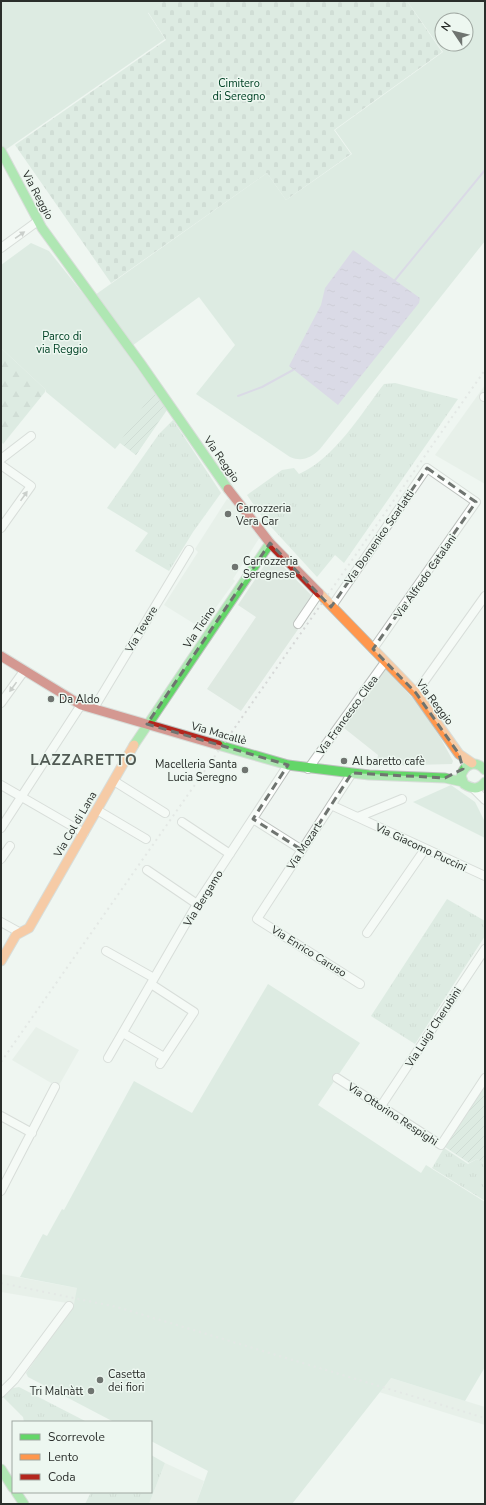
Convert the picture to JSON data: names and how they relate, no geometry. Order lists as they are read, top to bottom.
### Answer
{
  "streets": {
    "street": [
      "Via Reggio",
      "Via Domenico Scarlatti",
      "Via Alfredo Catalani",
      "Via Ticino",
      "Via Tevere",
      "Via Francesco Cilea",
      "Via Macallè",
      "Via Col di Lana",
      "Via Mozart",
      "Via Giacomo Puccini",
      "Via Bergamo",
      "Via Enrico Caruso",
      "Via Luigi Cherubini",
      "Via Ottorino Respighi"
    ]
  },
  "crossings": [
    ["Via Reggio", "Via Domenico Scarlatti"],
    ["Via Reggio", "Via Alfredo Catalani"],
    ["Via Reggio", "Via Ticino"],
    ["Via Reggio", "Via Francesco Cilea"],
    ["Via Reggio", "Via Macallè"],
    ["Via Domenico Scarlatti", "Via Alfredo Catalani"],
    ["Via Ticino", "Via Macallè"],
    ["Via Ticino", "Via Col di Lana"],
    ["Via Tevere", "Via Macallè"],
    ["Via Francesco Cilea", "Via Macallè"],
    ["Via Macallè", "Via Col di Lana"],
    ["Via Macallè", "Via Mozart"],
    ["Via Macallè", "Via Bergamo"],
    ["Via Mozart", "Via Giacomo Puccini"],
    ["Via Mozart", "Via Enrico Caruso"],
    ["Via Luigi Cherubini", "Via Ottorino Respighi"]
  ],
  "districts": ["LAZZARETTO"],
  "parks": ["Cimitero di Seregno", "Parco di via Reggio"],
  "places": [
    "Carrozzeria Vera Car",
    "Carrozzeria Seregnese",
    "Da Aldo",
    "Al baretto cafè",
    "Macelleria Santa Lucia Seregno",
    "Casetta dei fiori",
    "Tri Malnàtt"
  ],
  "legend": ["Scorrevole", "Lento", "Coda"],
  "north": "top left"
}
